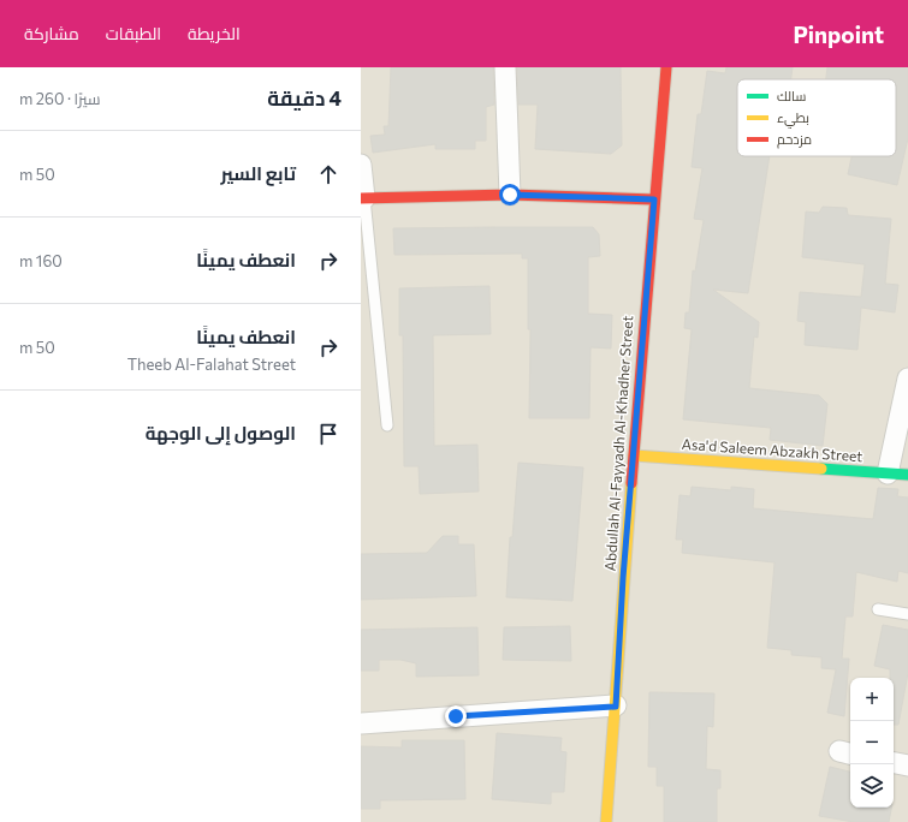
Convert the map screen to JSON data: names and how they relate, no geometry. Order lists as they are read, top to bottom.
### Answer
{
  "streets": {
    "street": ["Abdullah Al-Fayyadh Al-Khadher Street", "Asa'd Saleem Abzakh Street"]
  },
  "crossings": [
    ["Abdullah Al-Fayyadh Al-Khadher Street", "Asa'd Saleem Abzakh Street"]
  ],
  "legend": ["سالك", "بطيء", "مزدحم"],
  "page": {
    "header": "Pinpoint",
    "nav": ["الخريطة", "الطبقات", "مشاركة"],
    "heading": ["4 دقيقة", "سيرًا · 260 m"],
    "list": [
      ["تابع السير", "50 m"],
      ["انعطف يمينًا", "160 m"],
      ["انعطف يمينًا", "Theeb Al-Falahat Street", "50 m"],
      "الوصول إلى الوجهة"
    ],
    "map_buttons": ["+", "−"]
  }
}
